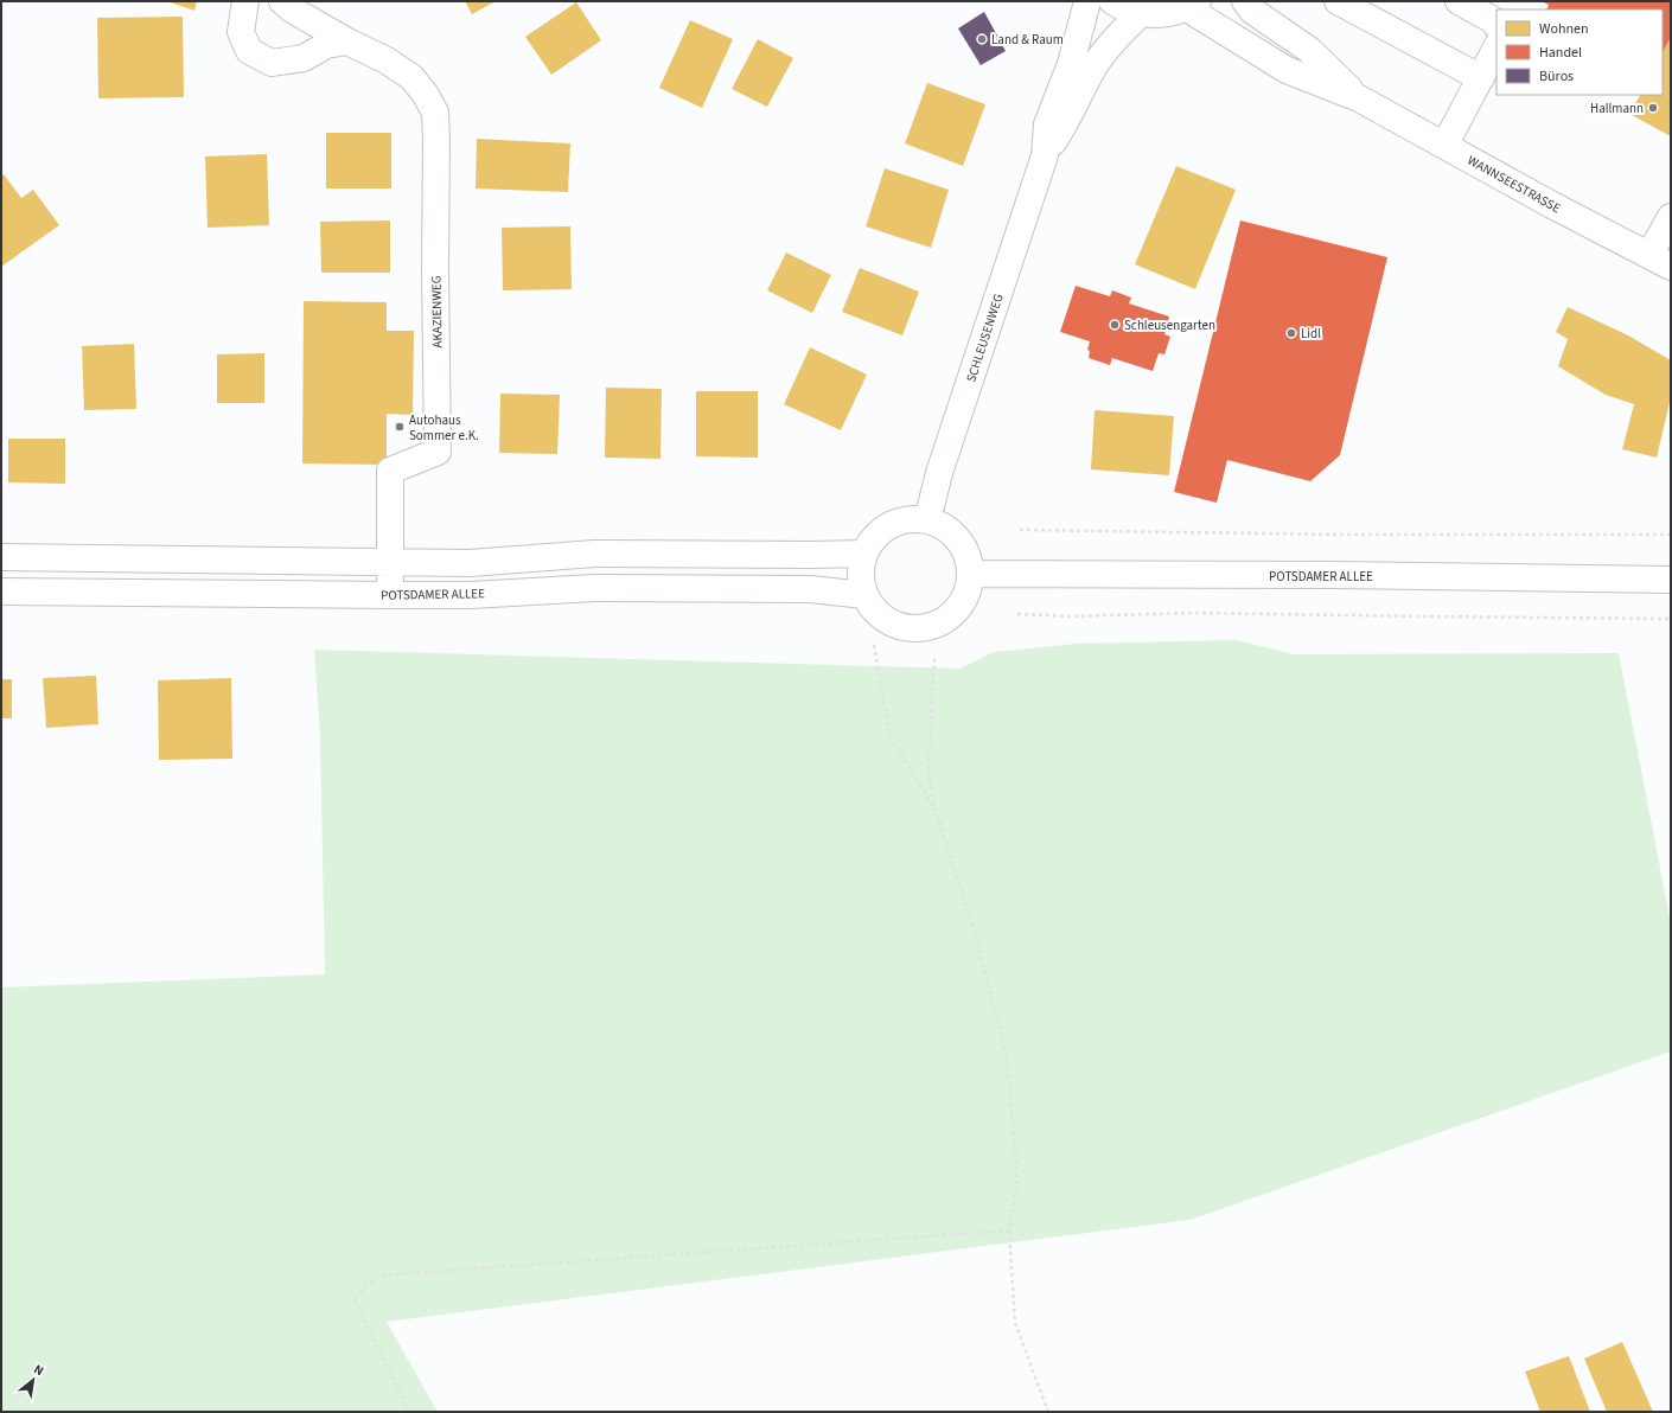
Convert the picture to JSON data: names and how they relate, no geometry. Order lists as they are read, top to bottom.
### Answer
{
  "streets": {
    "street": [
      "WANNSEESTRASSE",
      "AKAZIENWEG",
      "SCHLEUSENWEG",
      "POTSDAMER ALLEE"
    ]
  },
  "crossings": [
    ["AKAZIENWEG", "POTSDAMER ALLEE"],
    ["SCHLEUSENWEG", "POTSDAMER ALLEE"]
  ],
  "places": [
    "Land & Raum",
    "Hallmann",
    "Schleusengarten",
    "Lidl",
    "Autohaus Sommer e.K."
  ],
  "legend": ["Wohnen", "Handel", "Büros"],
  "north": "top right"
}
